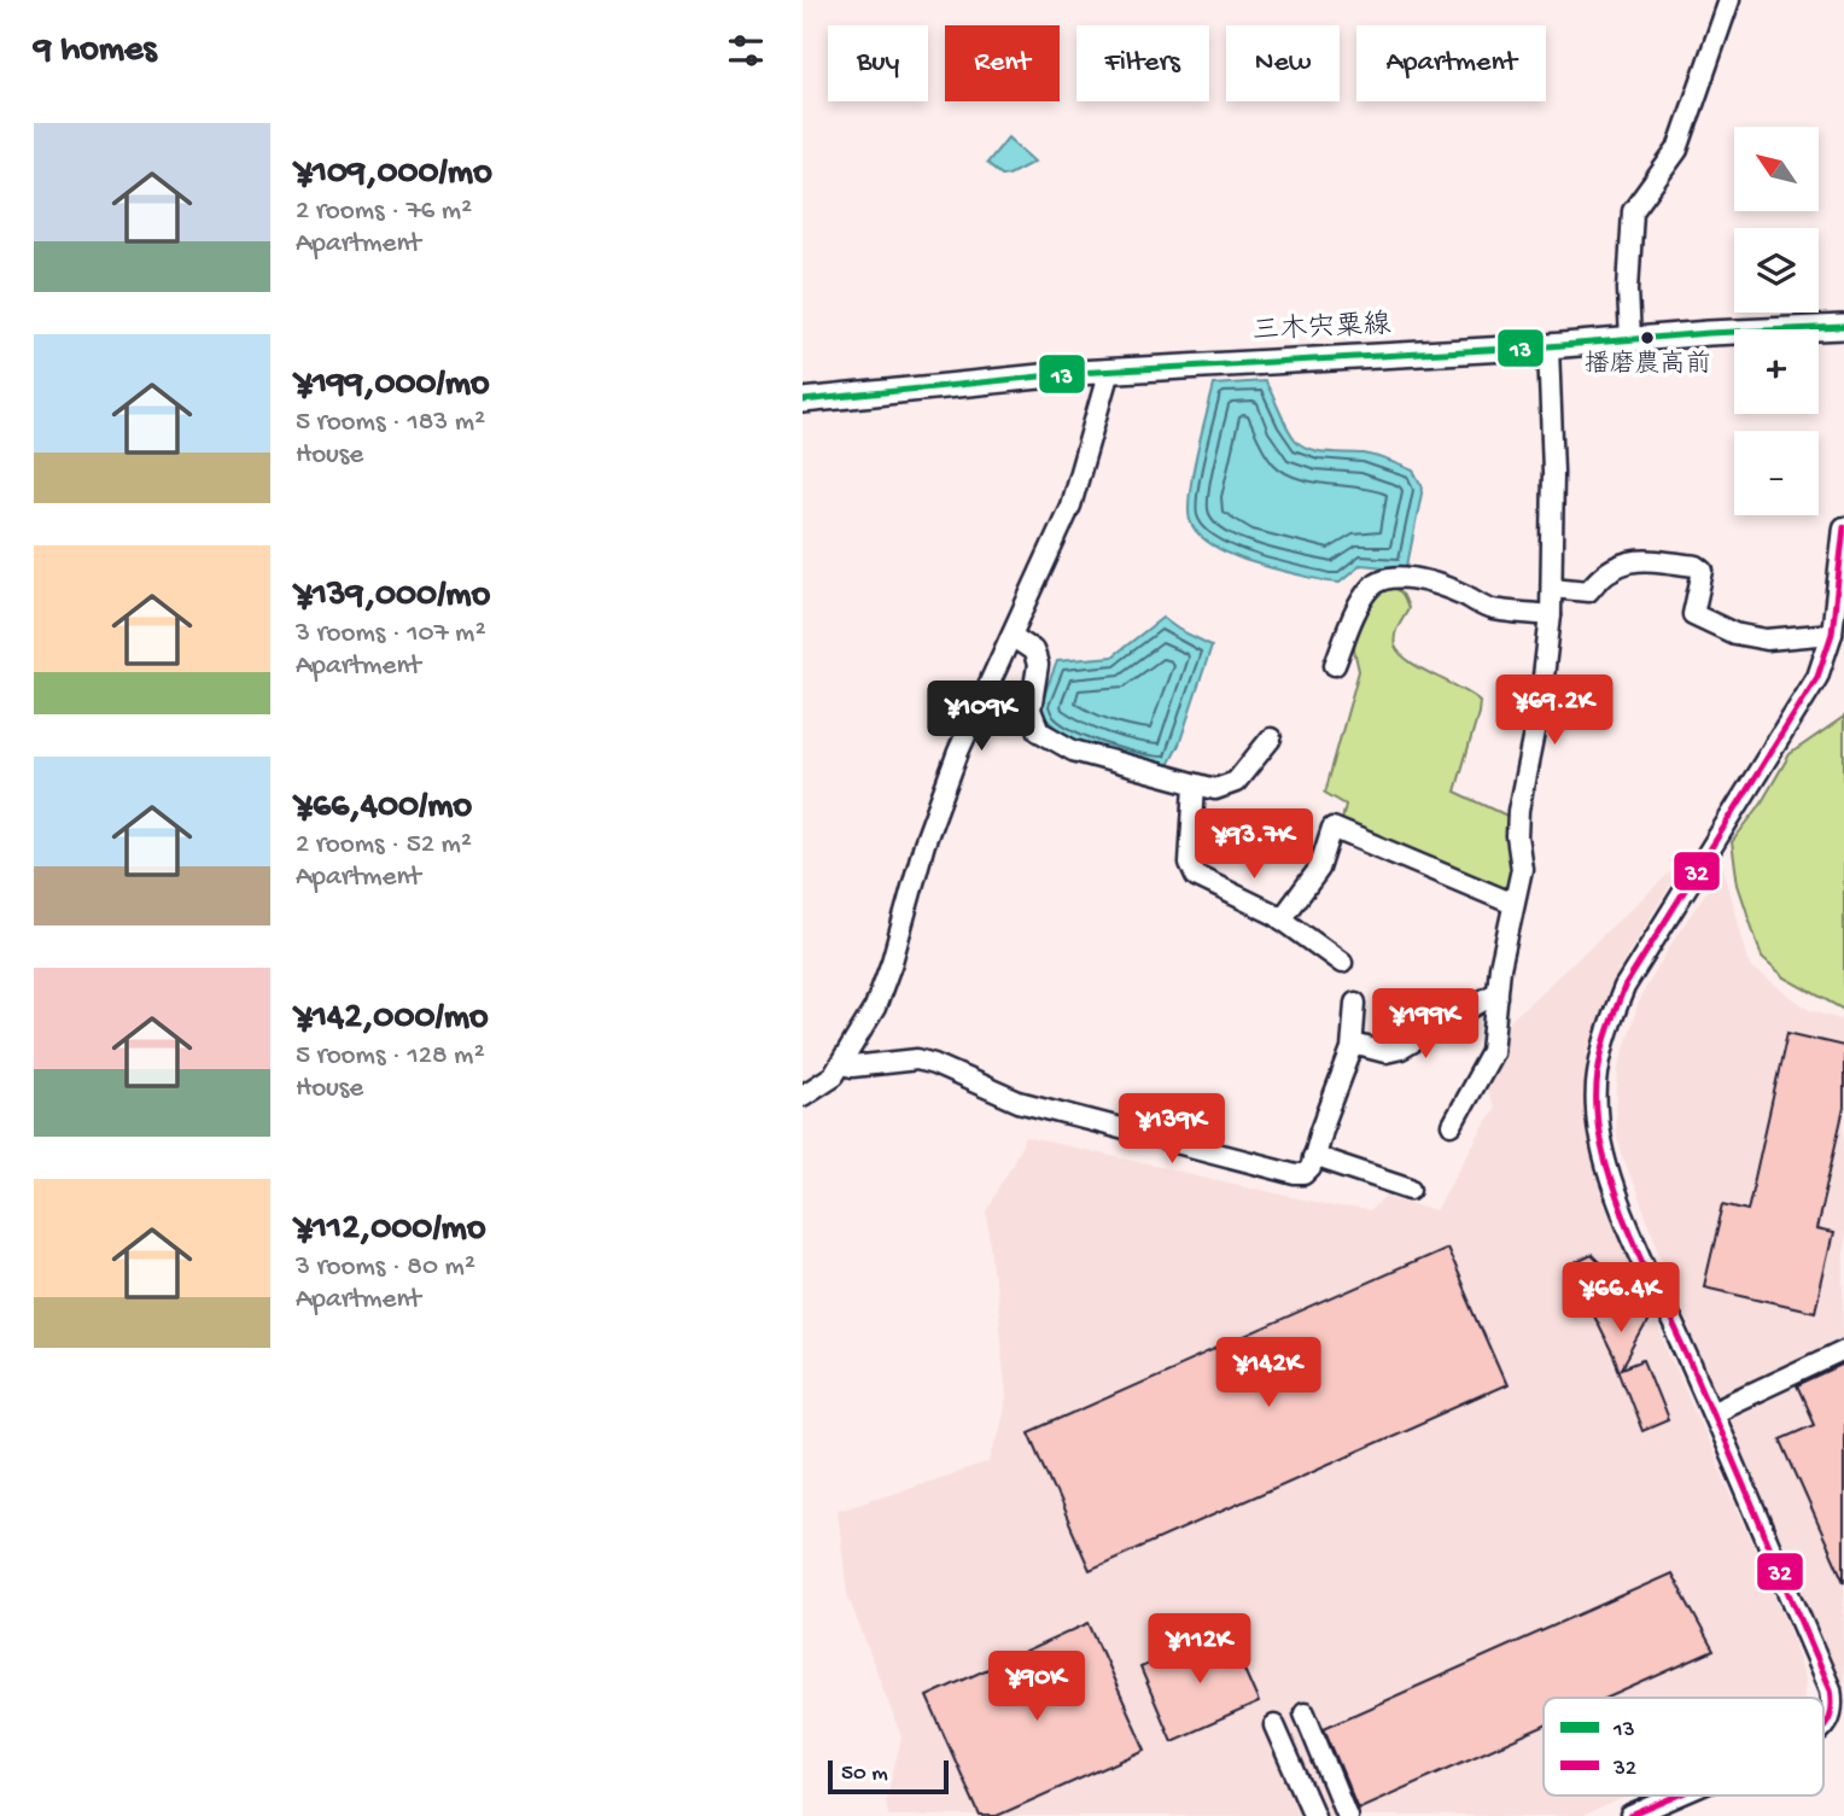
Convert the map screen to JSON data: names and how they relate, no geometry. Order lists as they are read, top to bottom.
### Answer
{
  "streets": {
    "main road": ["三木宍粟線"]
  },
  "places": ["播磨農高前"],
  "lines": ["transit line 13", "transit line 32"],
  "legend": ["13", "32"],
  "scale_bar": "50 m",
  "north": "top left",
  "page": {
    "heading": "9 homes",
    "chip": [
      "Buy",
      "Rent",
      "Filters",
      "New",
      "Apartment"
    ],
    "list": [
      {
        "name": "¥109,000/mo",
        "note": "2 rooms · 76 m² · Apartment"
      },
      {
        "name": "¥199,000/mo",
        "note": "5 rooms · 183 m² · House"
      },
      {
        "name": "¥139,000/mo",
        "note": "3 rooms · 107 m² · Apartment"
      },
      {
        "name": "¥66,400/mo",
        "note": "2 rooms · 52 m² · Apartment"
      },
      {
        "name": "¥142,000/mo",
        "note": "5 rooms · 128 m² · House"
      },
      {
        "name": "¥112,000/mo",
        "note": "3 rooms · 80 m² · Apartment"
      }
    ],
    "map_buttons": ["+", "−"],
    "price": [
      "¥69.2K",
      "¥109K",
      "¥93.7K",
      "¥199K",
      "¥139K",
      "¥66.4K",
      "¥142K",
      "¥112K",
      "¥90K"
    ],
    "scale": "50 m"
  }
}
